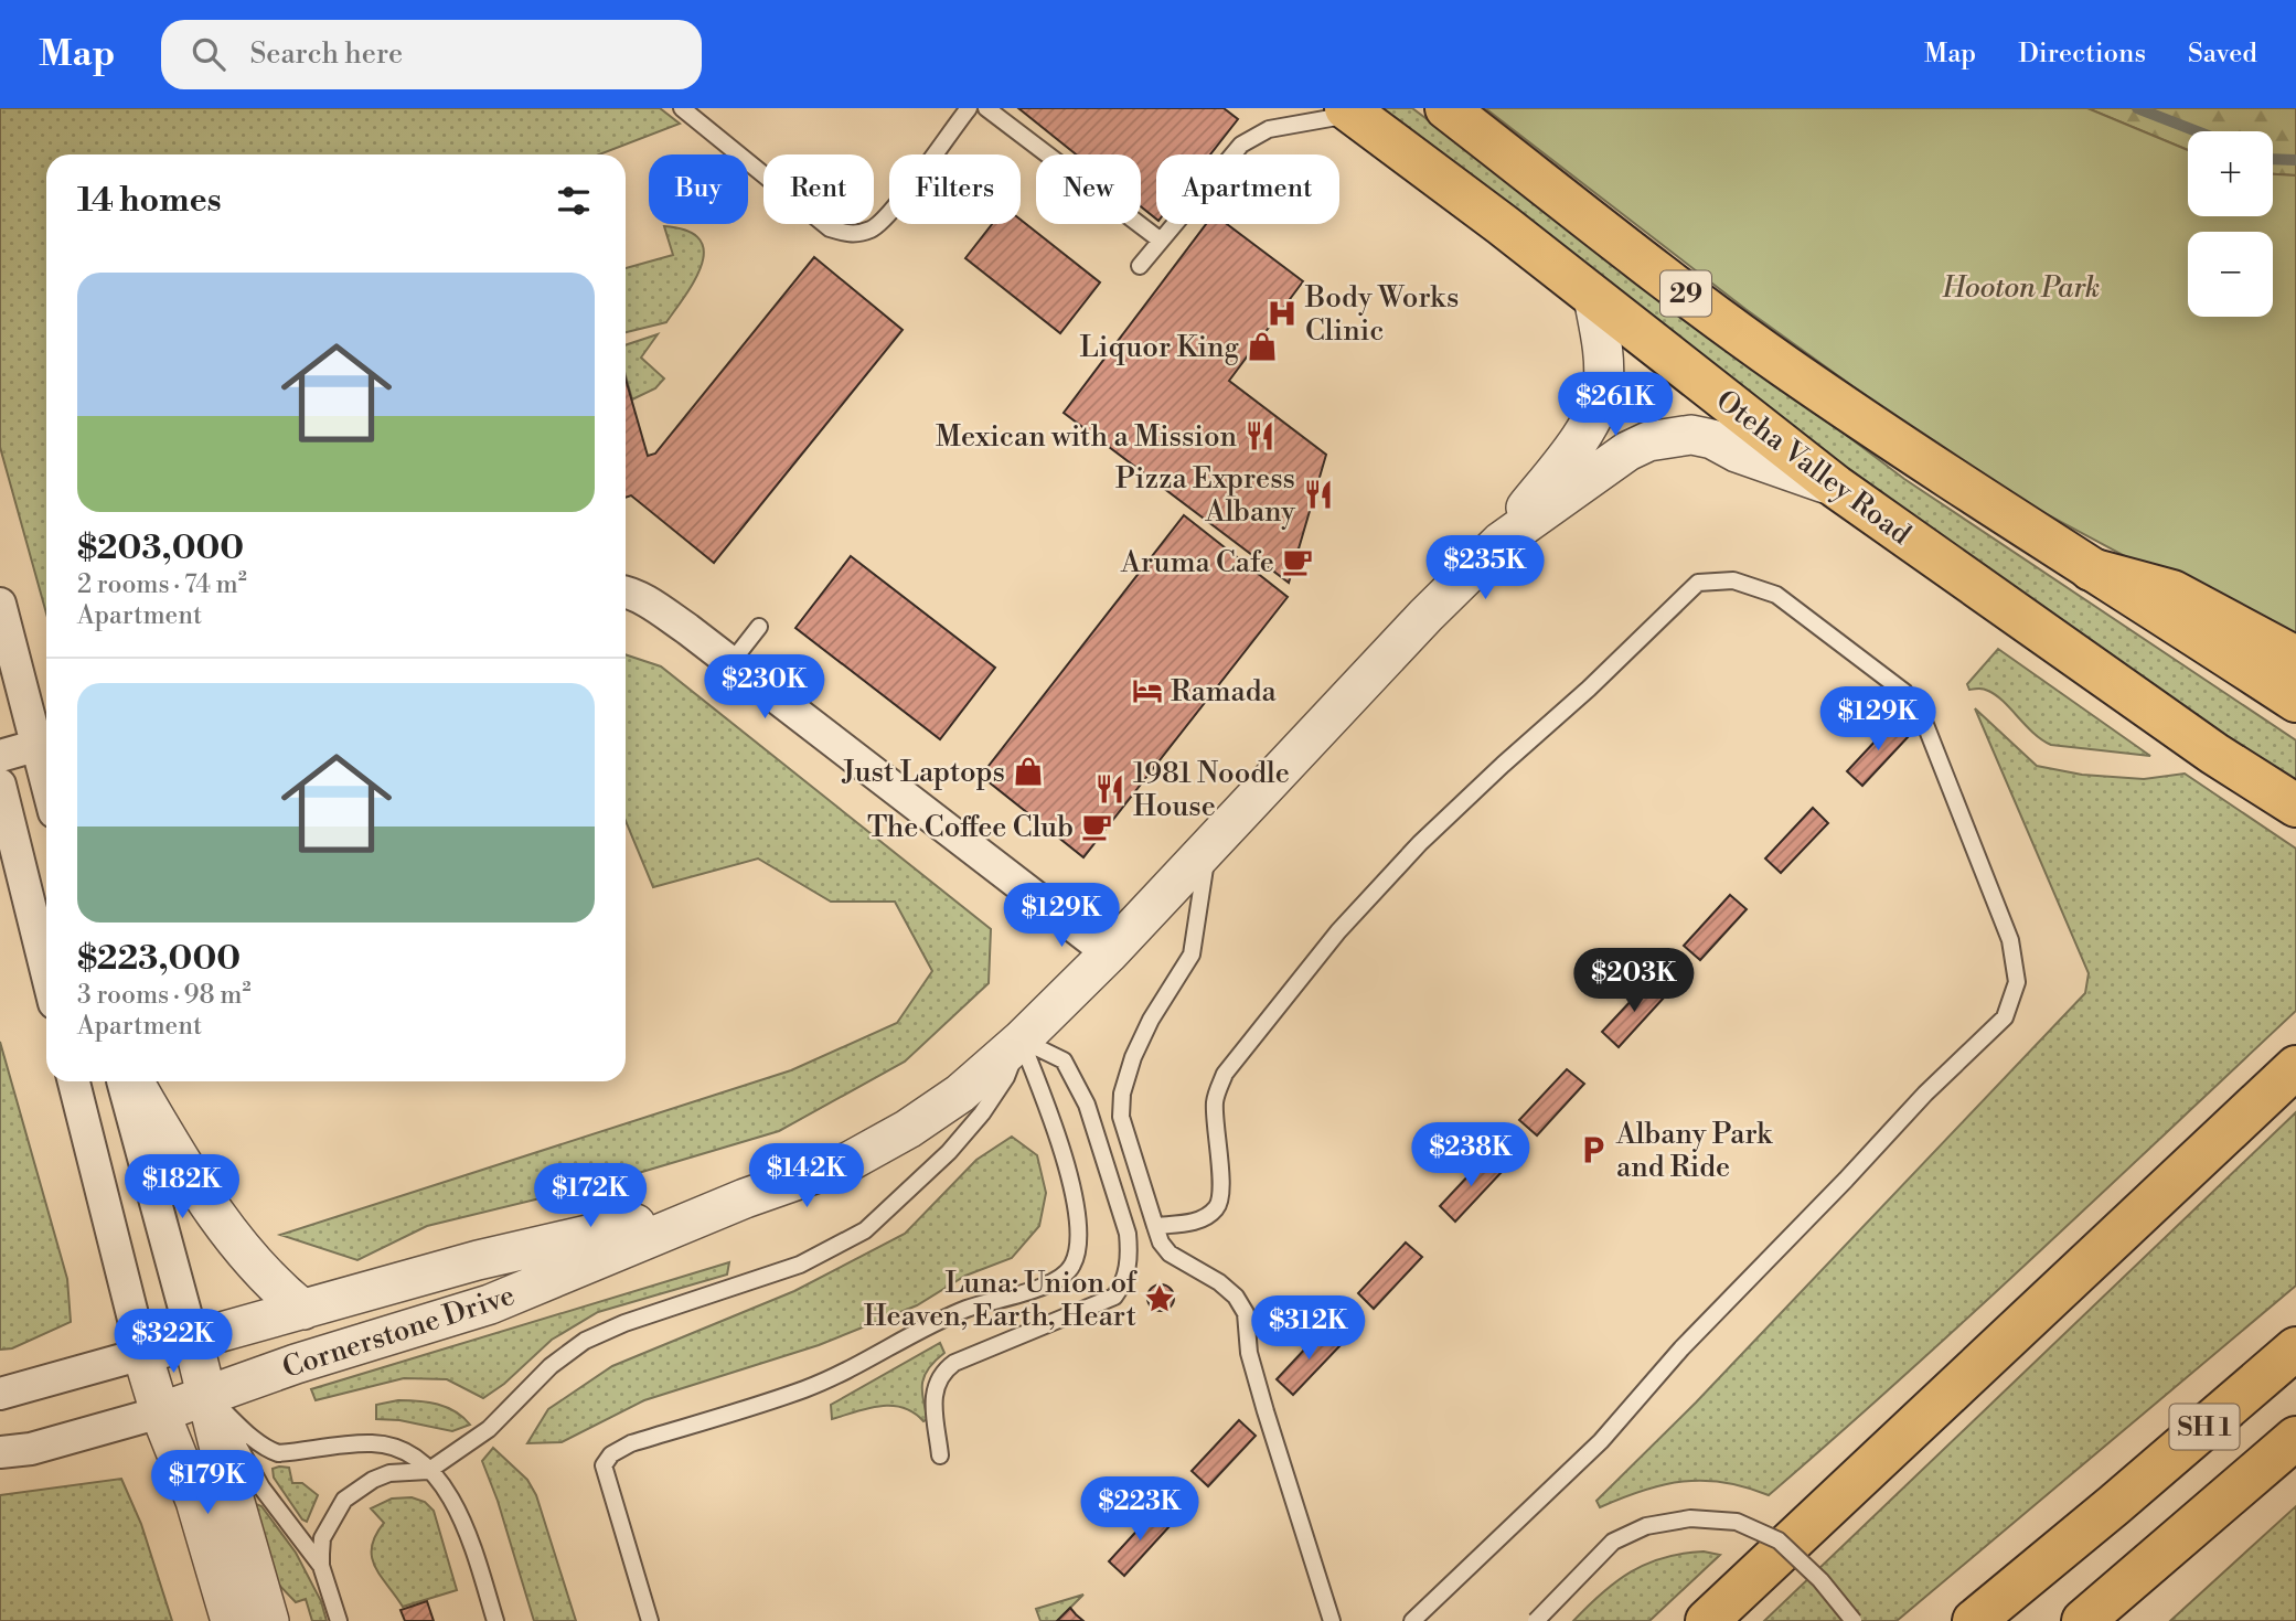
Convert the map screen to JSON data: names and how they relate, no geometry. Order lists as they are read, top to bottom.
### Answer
{
  "streets": {
    "main road": ["29", "Oteha Valley Road", "SH 1"],
    "street": ["Cornerstone Drive"]
  },
  "crossings": [
    ["Oteha Valley Road", "Cornerstone Drive"]
  ],
  "parks": ["Hooton Park"],
  "places": {
    "hospital": ["Body Works Clinic"],
    "shop": ["Liquor King", "Just Laptops"],
    "restaurant": ["Mexican with a Mission", "Pizza Express Albany", "1981 Noodle House"],
    "cafe": ["Aruma Cafe", "The Coffee Club"],
    "hotel": ["Ramada"],
    "parking": ["Albany Park and Ride"],
    "place": ["Luna: Union of Heaven, Earth, Heart"]
  },
  "page": {
    "header": "Map",
    "search": "Search here",
    "nav": ["Map", "Directions", "Saved"],
    "map_buttons": ["+", "−"],
    "chip": [
      "Buy",
      "Rent",
      "Filters",
      "New",
      "Apartment"
    ],
    "heading": "14 homes",
    "list": [
      {
        "name": "$203,000",
        "note": "2 rooms · 74 m² · Apartment"
      },
      {
        "name": "$223,000",
        "note": "3 rooms · 98 m² · Apartment"
      }
    ],
    "price": [
      "$261K",
      "$235K",
      "$230K",
      "$129K",
      "$129K",
      "$203K",
      "$238K",
      "$142K",
      "$182K",
      "$172K",
      "$312K",
      "$322K",
      "$179K",
      "$223K"
    ]
  }
}
